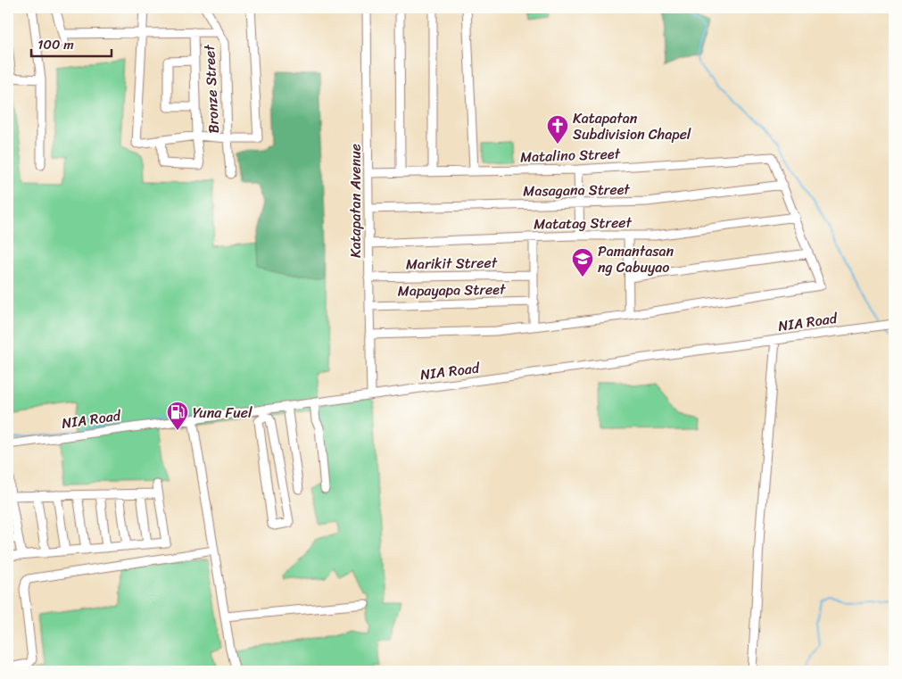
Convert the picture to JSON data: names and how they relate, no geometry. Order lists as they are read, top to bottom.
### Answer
{
  "streets": {
    "street": [
      "Bronze Street",
      "Matalino Street",
      "Masagana Street",
      "Katapatan Avenue",
      "Matatag Street",
      "Marikit Street",
      "Mapayapa Street",
      "NIA Road"
    ]
  },
  "crossings": [
    ["Matalino Street", "Masagana Street"],
    ["Matalino Street", "Katapatan Avenue"],
    ["Masagana Street", "Katapatan Avenue"],
    ["Katapatan Avenue", "Matatag Street"],
    ["Katapatan Avenue", "Marikit Street"],
    ["Katapatan Avenue", "Mapayapa Street"],
    ["Katapatan Avenue", "NIA Road"]
  ],
  "places": {
    "church": ["Katapatan Subdivision Chapel"],
    "school or university": ["Pamantasan ng Cabuyao"],
    "fuel station": ["Yuna Fuel"]
  },
  "scale_bar": "100 m"
}
